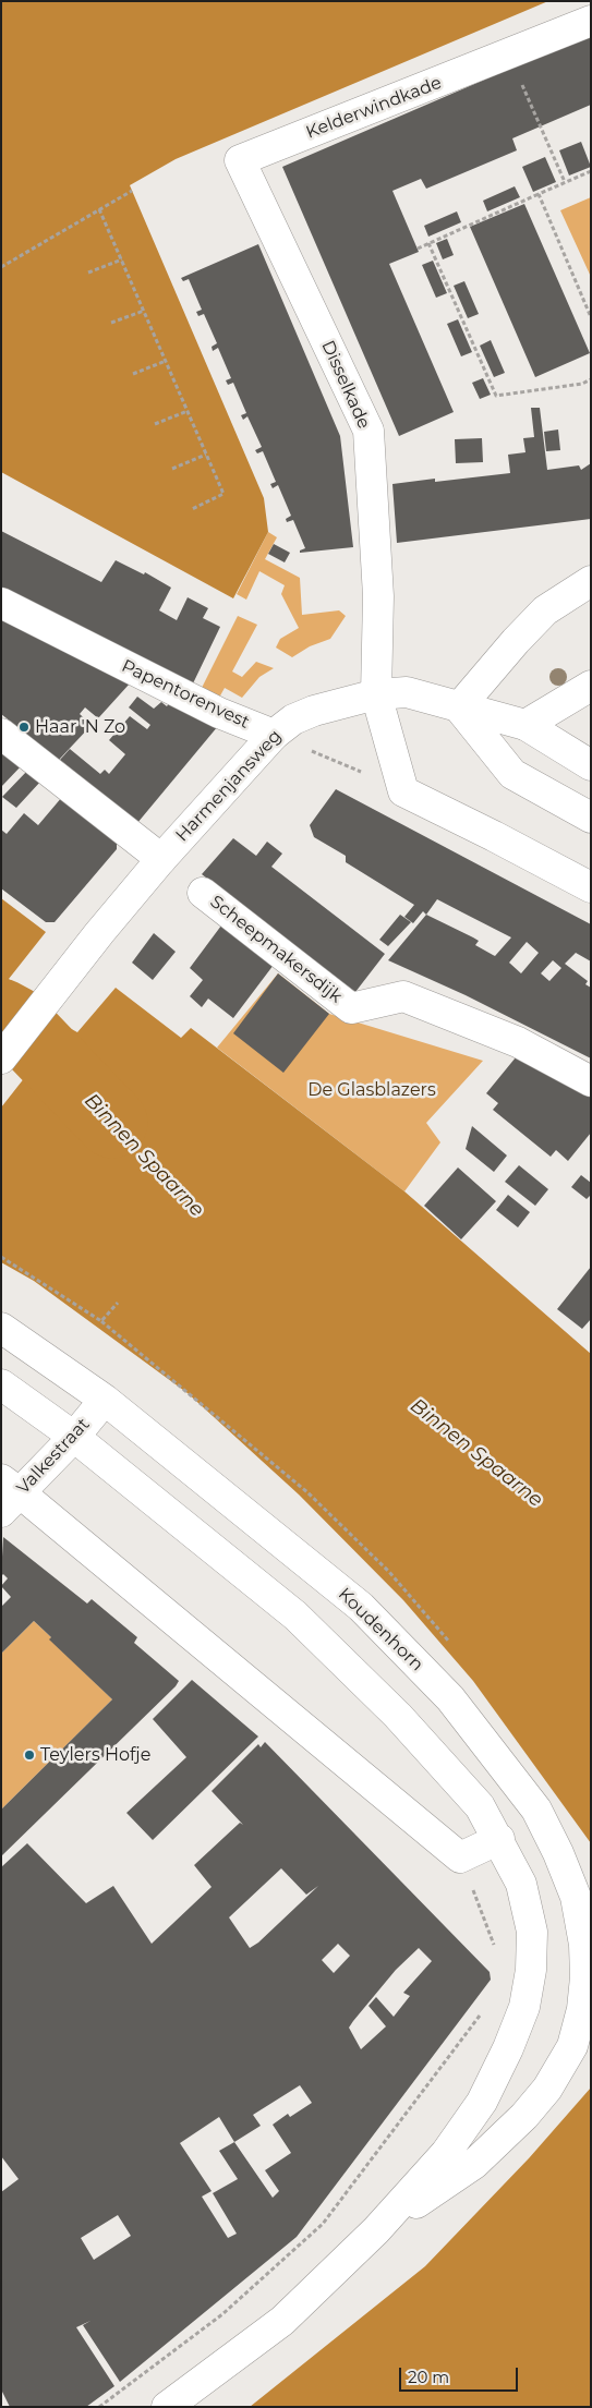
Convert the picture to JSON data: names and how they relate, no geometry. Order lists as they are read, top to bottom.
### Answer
{
  "streets": {
    "street": [
      "Kelderwindkade",
      "Disselkade",
      "Papentorenvest",
      "Harmenjansweg",
      "Scheepmakersdijk",
      "Valkestraat",
      "Koudenhorn"
    ]
  },
  "crossings": [
    ["Kelderwindkade", "Disselkade"],
    ["Disselkade", "Harmenjansweg"],
    ["Papentorenvest", "Harmenjansweg"],
    ["Valkestraat", "Koudenhorn"]
  ],
  "water": ["Binnen Spaarne"],
  "parks": ["De Glasblazers"],
  "places": ["Haar 'N Zo", "Teylers Hofje"],
  "scale_bar": "20 m"
}
